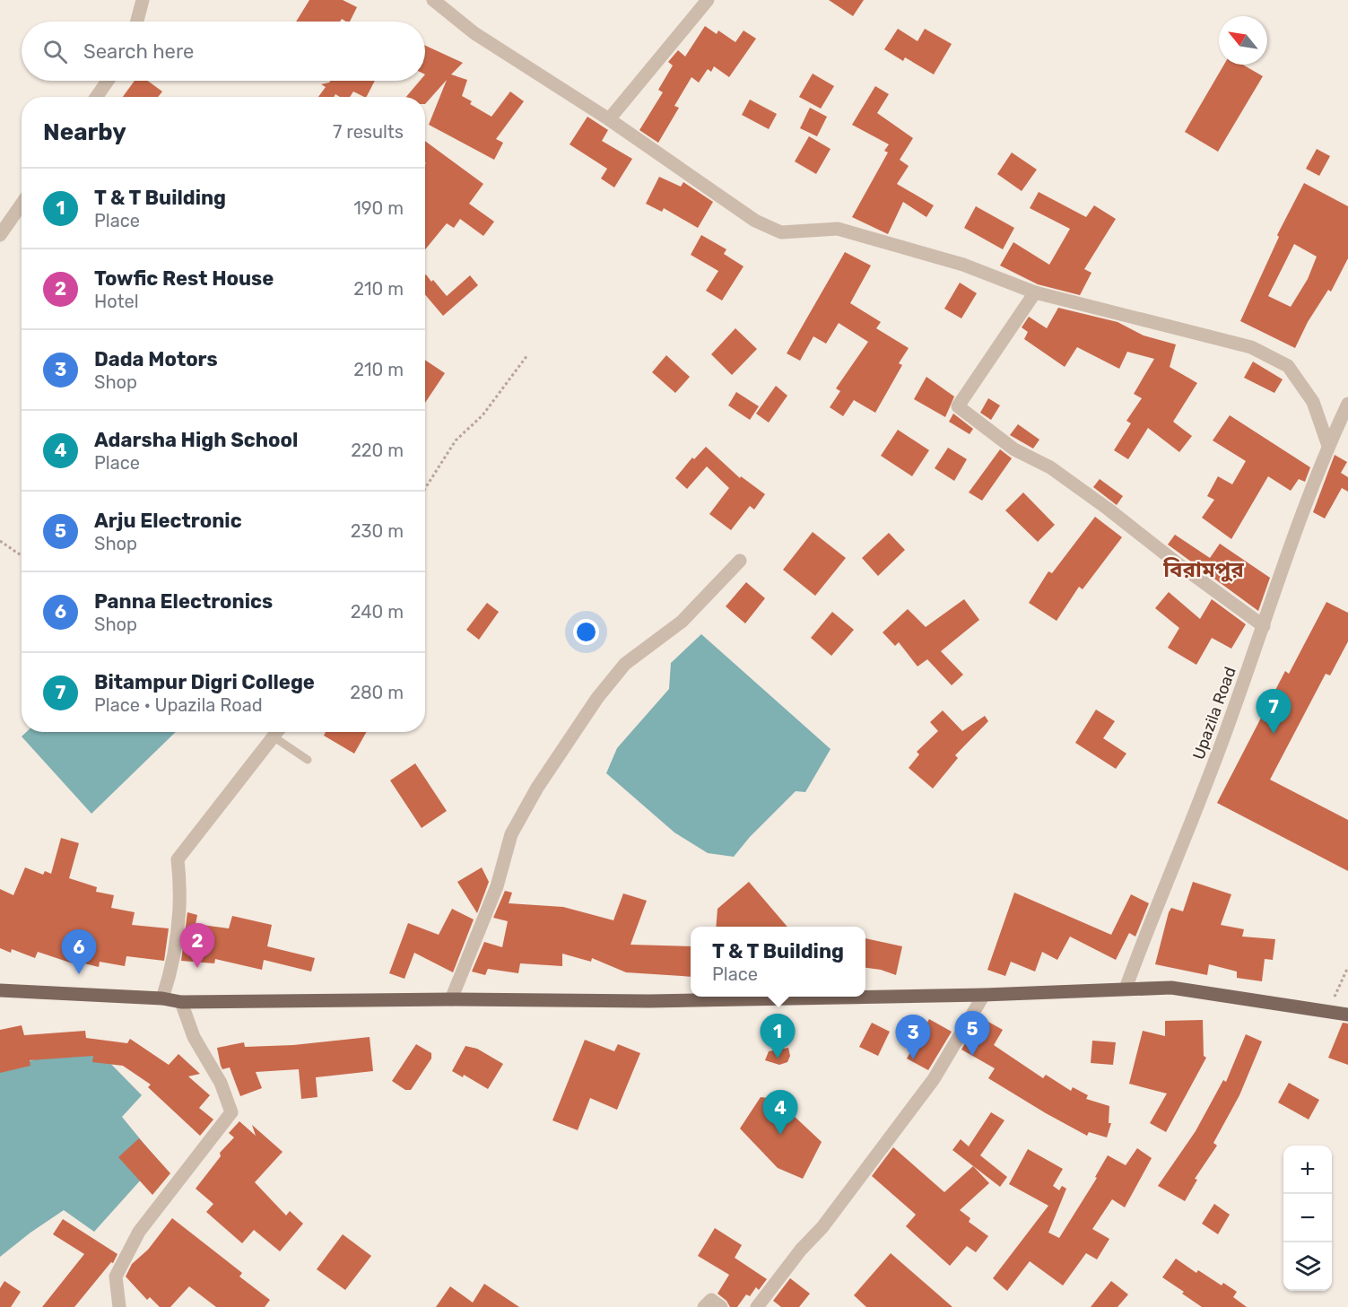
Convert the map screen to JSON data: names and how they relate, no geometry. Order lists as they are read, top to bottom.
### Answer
{
  "streets": {
    "street": ["Upazila Road"]
  },
  "districts": ["বিরামপুর"],
  "north": "top left",
  "page": {
    "search": "Search here",
    "heading": ["Nearby", "7 results"],
    "list": [
      {
        "mark": "1",
        "name": "T & T Building",
        "note": "Place",
        "value": "190 m"
      },
      {
        "mark": "2",
        "name": "Towfic Rest House",
        "note": "Hotel",
        "value": "210 m"
      },
      {
        "mark": "3",
        "name": "Dada Motors",
        "note": "Shop",
        "value": "210 m"
      },
      {
        "mark": "4",
        "name": "Adarsha High School",
        "note": "Place",
        "value": "220 m"
      },
      {
        "mark": "5",
        "name": "Arju Electronic",
        "note": "Shop",
        "value": "230 m"
      },
      {
        "mark": "6",
        "name": "Panna Electronics",
        "note": "Shop",
        "value": "240 m"
      },
      {
        "mark": "7",
        "name": "Bitampur Digri College",
        "note": "Place · Upazila Road",
        "value": "280 m"
      }
    ],
    "pins": [
      "7",
      "2",
      "6",
      "5",
      "1",
      "3",
      "4"
    ],
    "popup": ["T & T Building", "Place"],
    "map_buttons": ["+", "−"]
  }
}
